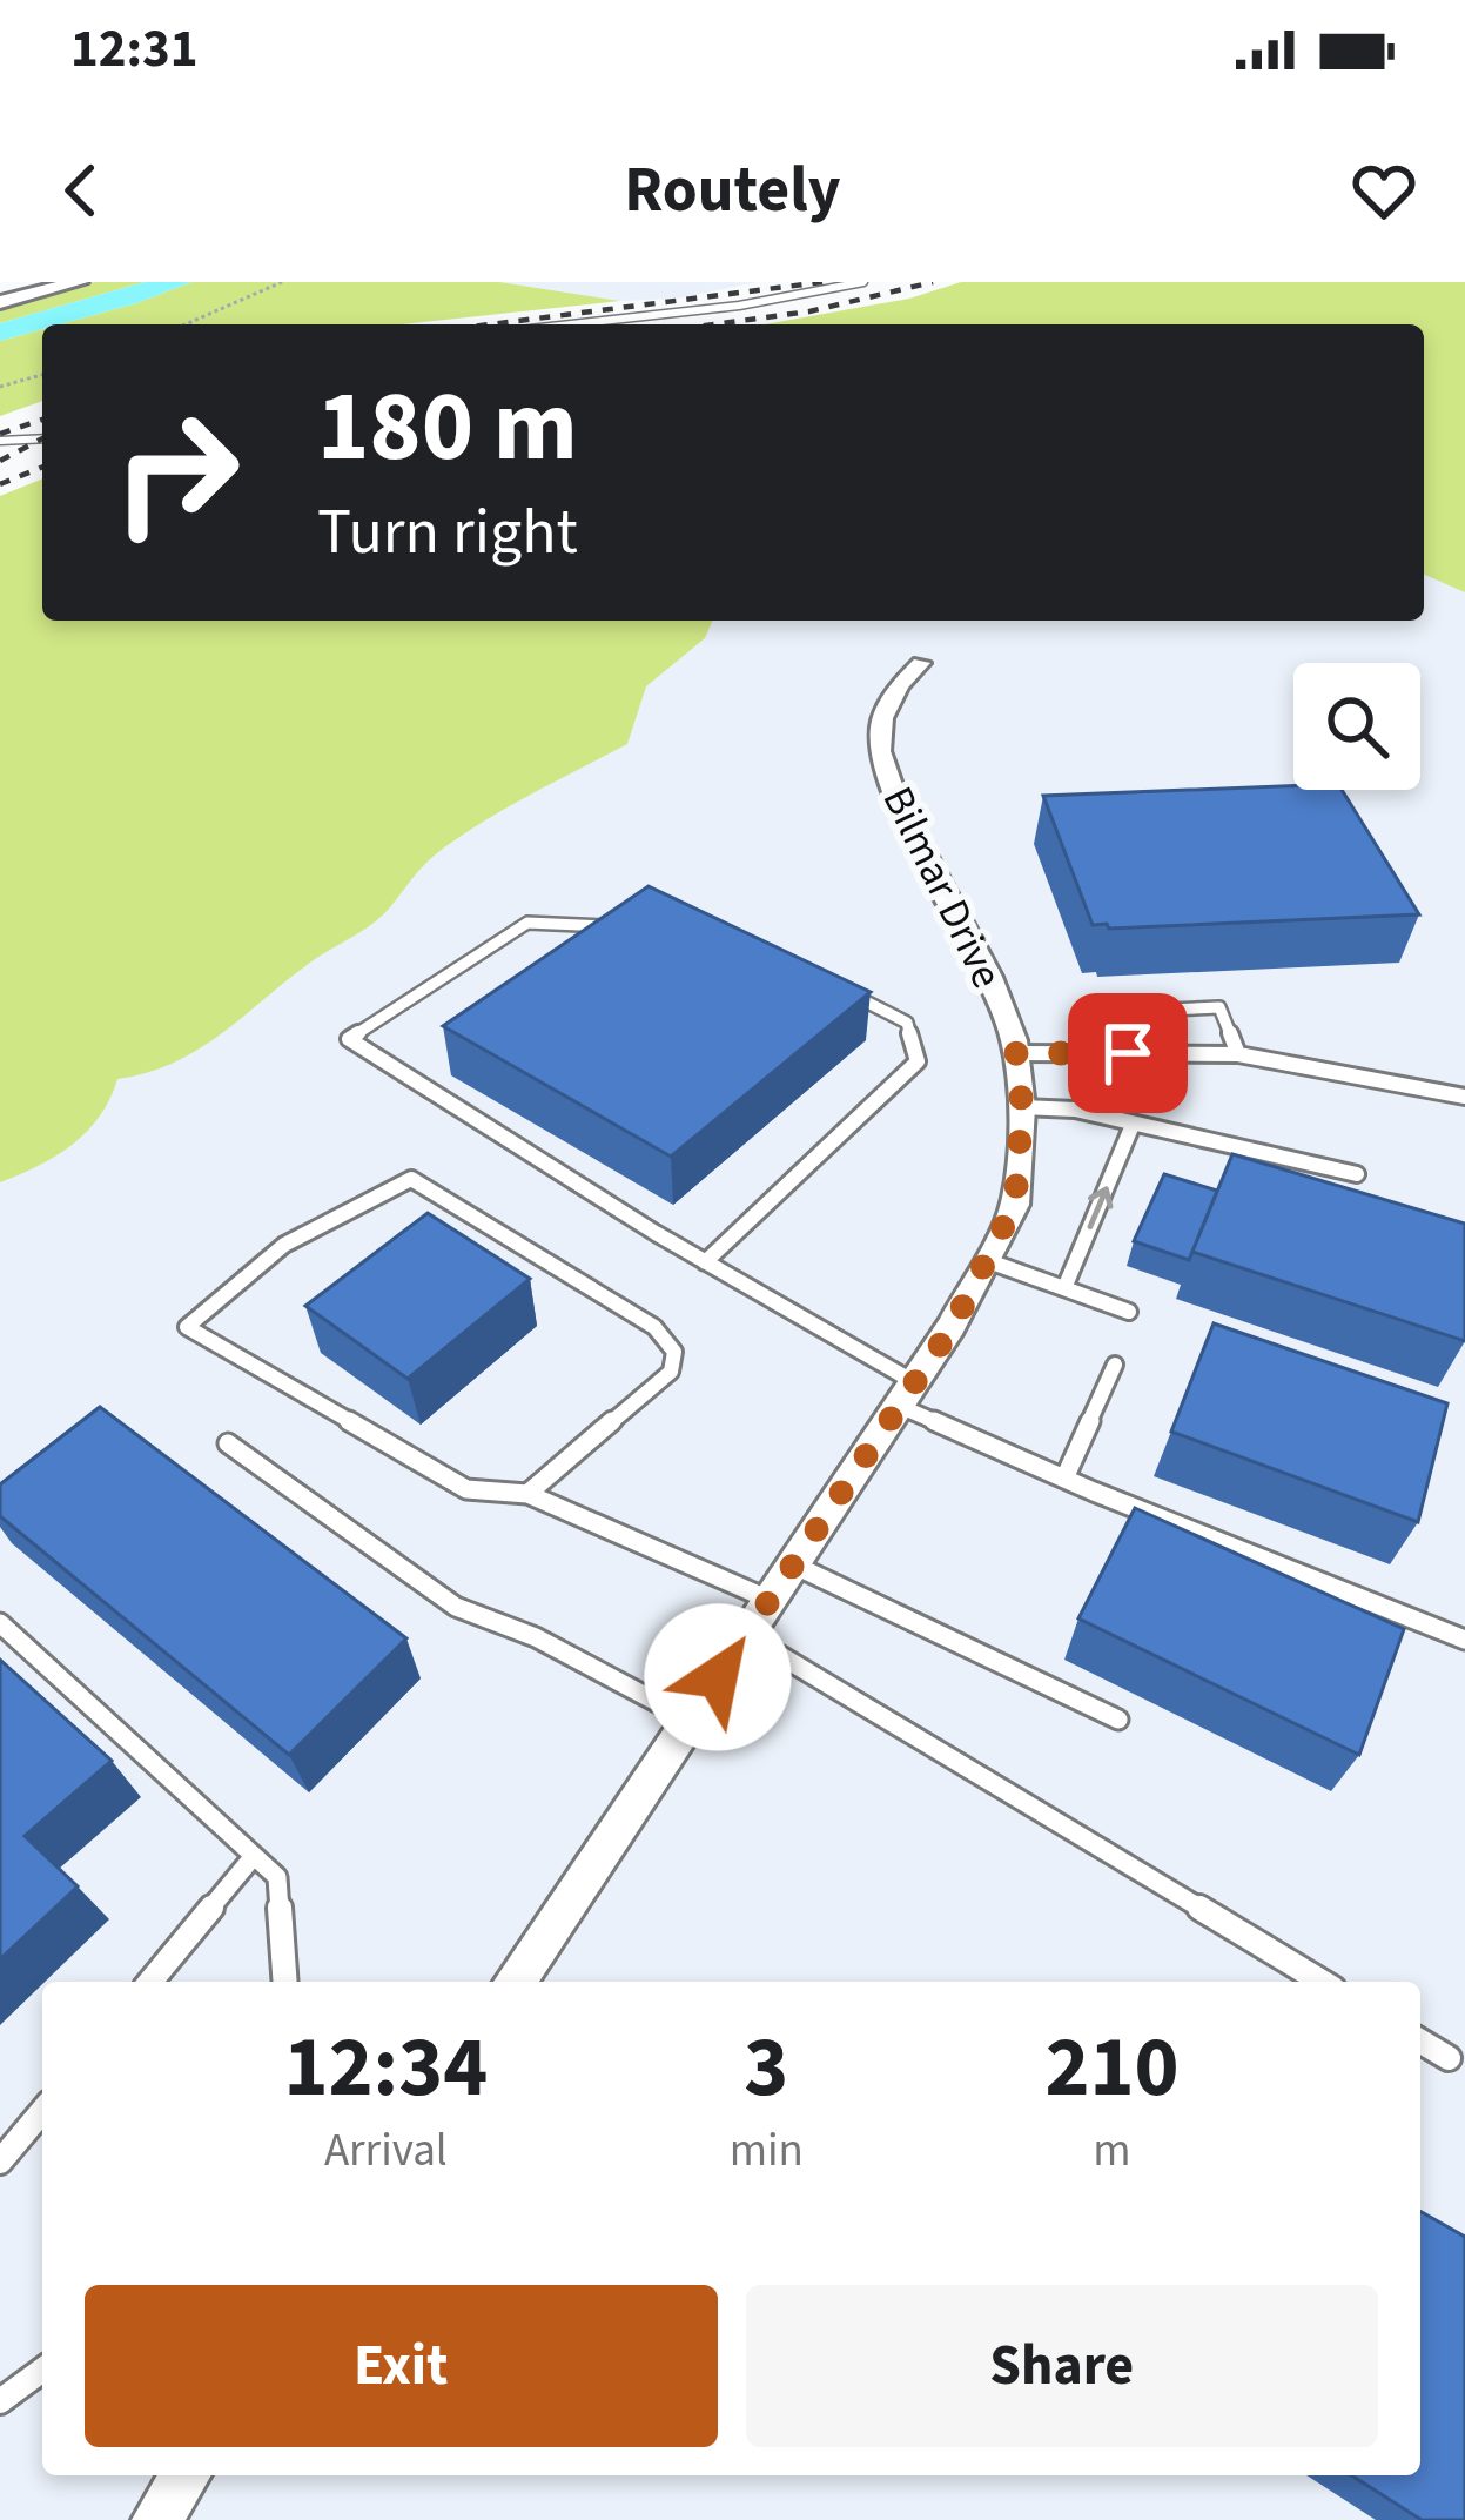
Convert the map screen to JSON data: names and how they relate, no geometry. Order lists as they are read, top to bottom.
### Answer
{
  "streets": {
    "street": ["Bilmar Drive"]
  },
  "page": {
    "status": "12:31",
    "header": "Routely",
    "turn": ["180 m", "Turn right"],
    "eta": [
      "12:34",
      "Arrival",
      "3",
      "min",
      "210",
      "m"
    ],
    "buttons": ["Exit", "Share"]
  }
}
